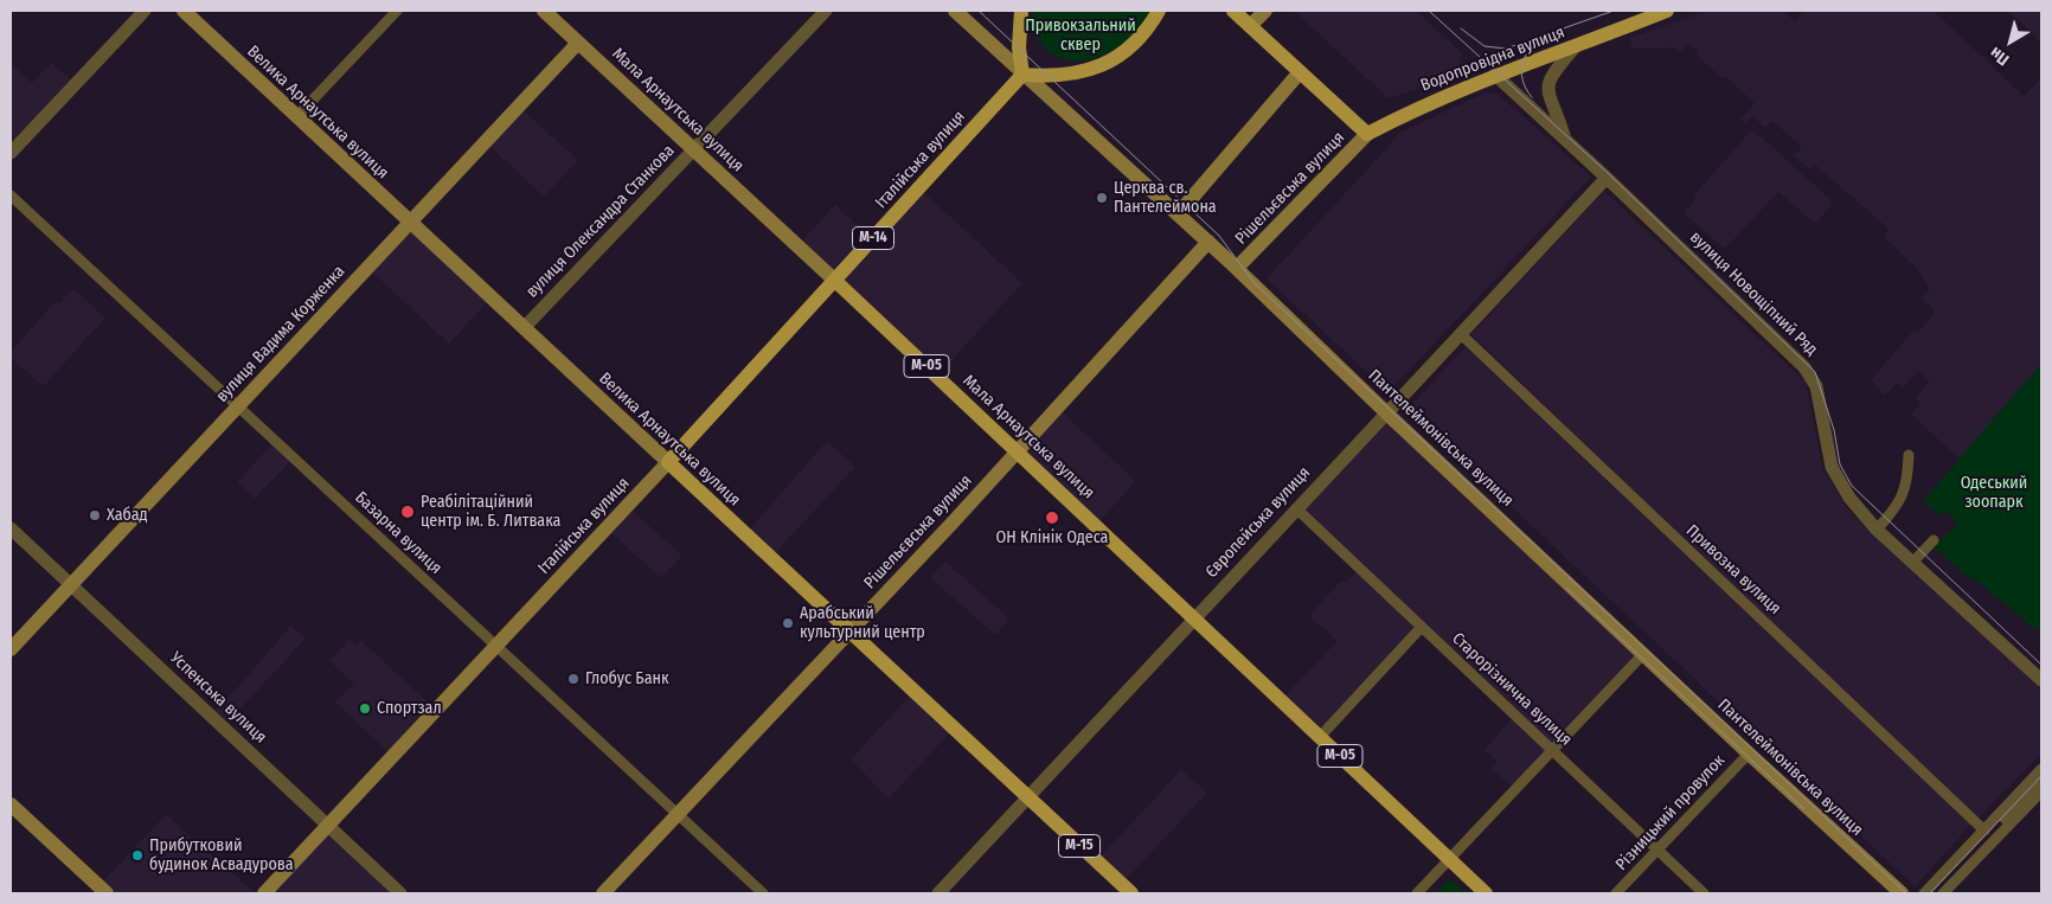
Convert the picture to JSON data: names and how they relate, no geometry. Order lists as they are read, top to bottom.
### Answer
{
  "streets": {
    "main road": [
      "Водопровідна вулиця",
      "Мала Арнаутська вулиця",
      "Велика Арнаутська вулиця",
      "Італійська вулиця",
      "Рішельєвська вулиця",
      "М-14",
      "вулиця Вадима Корженка",
      "М-05",
      "Пантелеймонівська вулиця",
      "М-15"
    ],
    "street": [
      "вулиця Олександра Станкова",
      "вулиця Новощіпний Ряд",
      "Європейська вулиця",
      "Базарна вулиця",
      "Привозна вулиця",
      "Старорізнична вулиця",
      "Успенська вулиця",
      "Різницький провулок"
    ]
  },
  "crossings": [
    ["Водопровідна вулиця", "Рішельєвська вулиця"],
    ["Водопровідна вулиця", "вулиця Новощіпний Ряд"],
    ["Мала Арнаутська вулиця", "Італійська вулиця"],
    ["Мала Арнаутська вулиця", "Рішельєвська вулиця"],
    ["Мала Арнаутська вулиця", "вулиця Олександра Станкова"],
    ["Мала Арнаутська вулиця", "вулиця Вадима Корженка"],
    ["Мала Арнаутська вулиця", "Європейська вулиця"],
    ["Велика Арнаутська вулиця", "Італійська вулиця"],
    ["Велика Арнаутська вулиця", "Рішельєвська вулиця"],
    ["Велика Арнаутська вулиця", "вулиця Олександра Станкова"],
    ["Велика Арнаутська вулиця", "вулиця Вадима Корженка"],
    ["Велика Арнаутська вулиця", "Європейська вулиця"],
    ["Італійська вулиця", "Пантелеймонівська вулиця"],
    ["Італійська вулиця", "Базарна вулиця"],
    ["Італійська вулиця", "Успенська вулиця"],
    ["Рішельєвська вулиця", "Пантелеймонівська вулиця"],
    ["Рішельєвська вулиця", "Базарна вулиця"],
    ["вулиця Новощіпний Ряд", "Європейська вулиця"],
    ["вулиця Вадима Корженка", "Базарна вулиця"],
    ["вулиця Вадима Корженка", "Успенська вулиця"],
    ["Пантелеймонівська вулиця", "Європейська вулиця"],
    ["Пантелеймонівська вулиця", "Різницький провулок"],
    ["Європейська вулиця", "Привозна вулиця"],
    ["Європейська вулиця", "Старорізнична вулиця"],
    ["Старорізнична вулиця", "Різницький провулок"]
  ],
  "parks": ["Привокзальний сквер", "Одеський зоопарк"],
  "places": [
    "Церква св. Пантелеймона",
    "Реабілітаційний центр ім. Б. Литвака",
    "Хабад",
    "ОН Клінік Одеса",
    "Арабський культурний центр",
    "Глобус Банк",
    "Спортзал",
    "Прибутковий будинок Асвадурова"
  ],
  "north": "bottom left"
}
